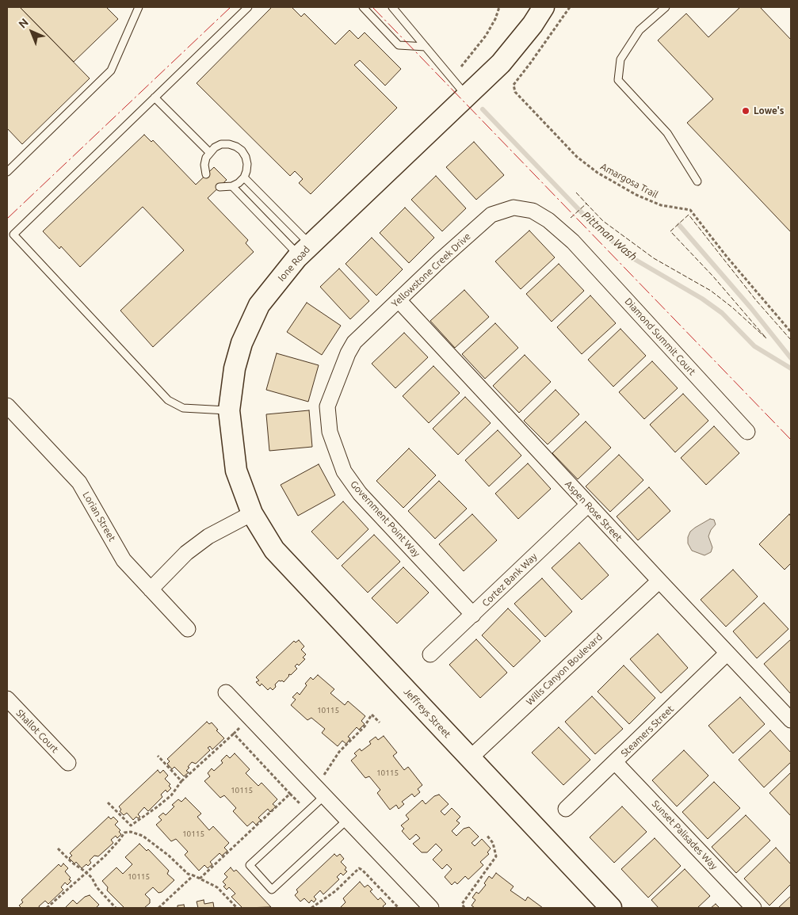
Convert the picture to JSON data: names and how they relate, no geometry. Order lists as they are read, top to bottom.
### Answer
{
  "streets": {
    "street": [
      "Ione Road",
      "Yellowstone Creek Drive",
      "Diamond Summit Court",
      "Aspen Rose Street",
      "Lorian Street",
      "Government Point Way",
      "Cortez Bank Way",
      "Wills Canyon Boulevard",
      "Jeffreys Street",
      "Shallot Court",
      "Steamers Street",
      "Sunset Palisades Way"
    ],
    "path": ["Amargosa Trail"]
  },
  "crossings": [
    ["Ione Road", "Jeffreys Street"],
    ["Yellowstone Creek Drive", "Diamond Summit Court"],
    ["Yellowstone Creek Drive", "Aspen Rose Street"],
    ["Yellowstone Creek Drive", "Government Point Way"],
    ["Aspen Rose Street", "Cortez Bank Way"],
    ["Aspen Rose Street", "Wills Canyon Boulevard"],
    ["Aspen Rose Street", "Steamers Street"],
    ["Government Point Way", "Cortez Bank Way"],
    ["Wills Canyon Boulevard", "Jeffreys Street"],
    ["Steamers Street", "Sunset Palisades Way"]
  ],
  "water": ["Pittman Wash"],
  "places": ["Lowe's"],
  "house_numbers": [
    "10115",
    "10115",
    "10115",
    "10115",
    "10115"
  ],
  "north": "top left"
}
